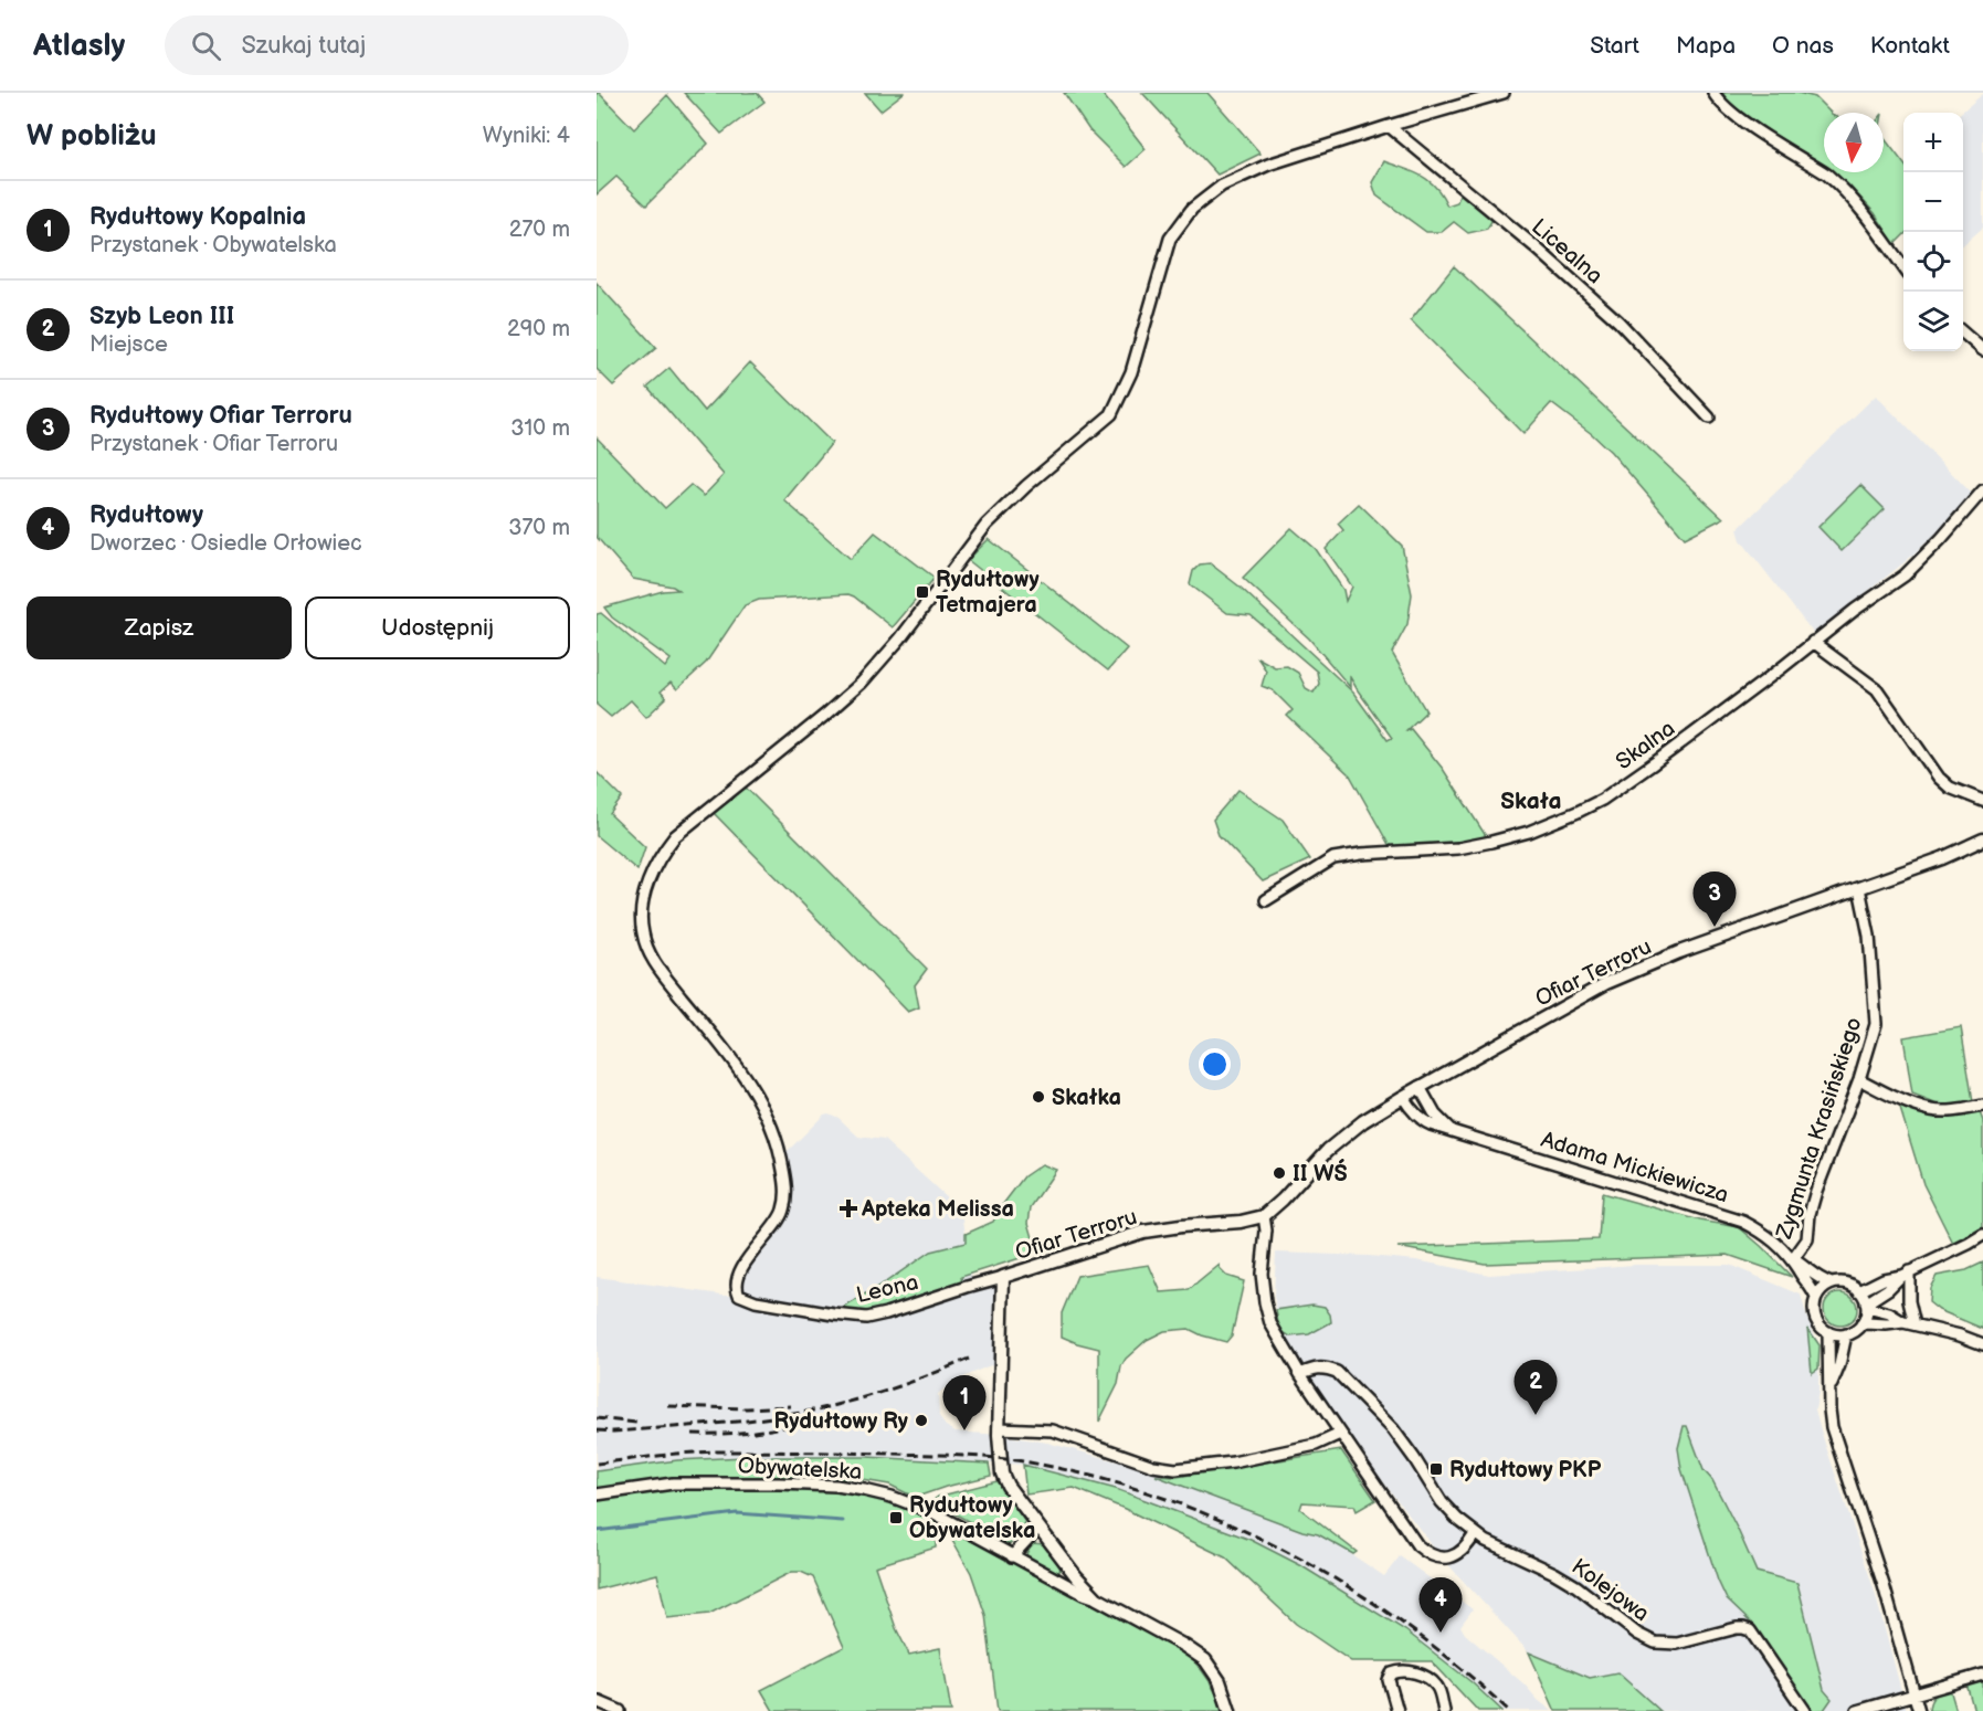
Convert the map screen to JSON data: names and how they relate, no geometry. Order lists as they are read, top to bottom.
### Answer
{
  "streets": {
    "street": [
      "Licealna",
      "Skalna",
      "Ofiar Terroru",
      "Zygmunta Krasińskiego",
      "Adama Mickiewicza",
      "Leona",
      "Obywatelska",
      "Kolejowa"
    ]
  },
  "crossings": [
    ["Licealna", "Leona"],
    ["Ofiar Terroru", "Zygmunta Krasińskiego"],
    ["Ofiar Terroru", "Adama Mickiewicza"],
    ["Ofiar Terroru", "Leona"],
    ["Ofiar Terroru", "Obywatelska"],
    ["Zygmunta Krasińskiego", "Adama Mickiewicza"]
  ],
  "districts": ["Skała"],
  "places": {
    "transit": ["Rydułtowy Tetmajera", "Rydułtowy PKP", "Rydułtowy Obywatelska"],
    "other": ["Skałka", "II WŚ", "Rydułtowy Ry"],
    "health": ["Apteka Melissa"]
  },
  "north": "bottom",
  "page": {
    "header": "Atlasly",
    "search": "Szukaj tutaj",
    "nav": [
      "Start",
      "Mapa",
      "O nas",
      "Kontakt"
    ],
    "heading": ["W pobliżu", "Wyniki: 4"],
    "map_buttons": ["+", "−"],
    "list": [
      {
        "mark": "1",
        "name": "Rydułtowy Kopalnia",
        "note": "Przystanek · Obywatelska",
        "value": "270 m"
      },
      {
        "mark": "2",
        "name": "Szyb Leon III",
        "note": "Miejsce",
        "value": "290 m"
      },
      {
        "mark": "3",
        "name": "Rydułtowy Ofiar Terroru",
        "note": "Przystanek · Ofiar Terroru",
        "value": "310 m"
      },
      {
        "mark": "4",
        "name": "Rydułtowy",
        "note": "Dworzec · Osiedle Orłowiec",
        "value": "370 m"
      }
    ],
    "buttons": ["Zapisz", "Udostępnij"],
    "pins": [
      "3",
      "2",
      "1",
      "4"
    ]
  }
}
